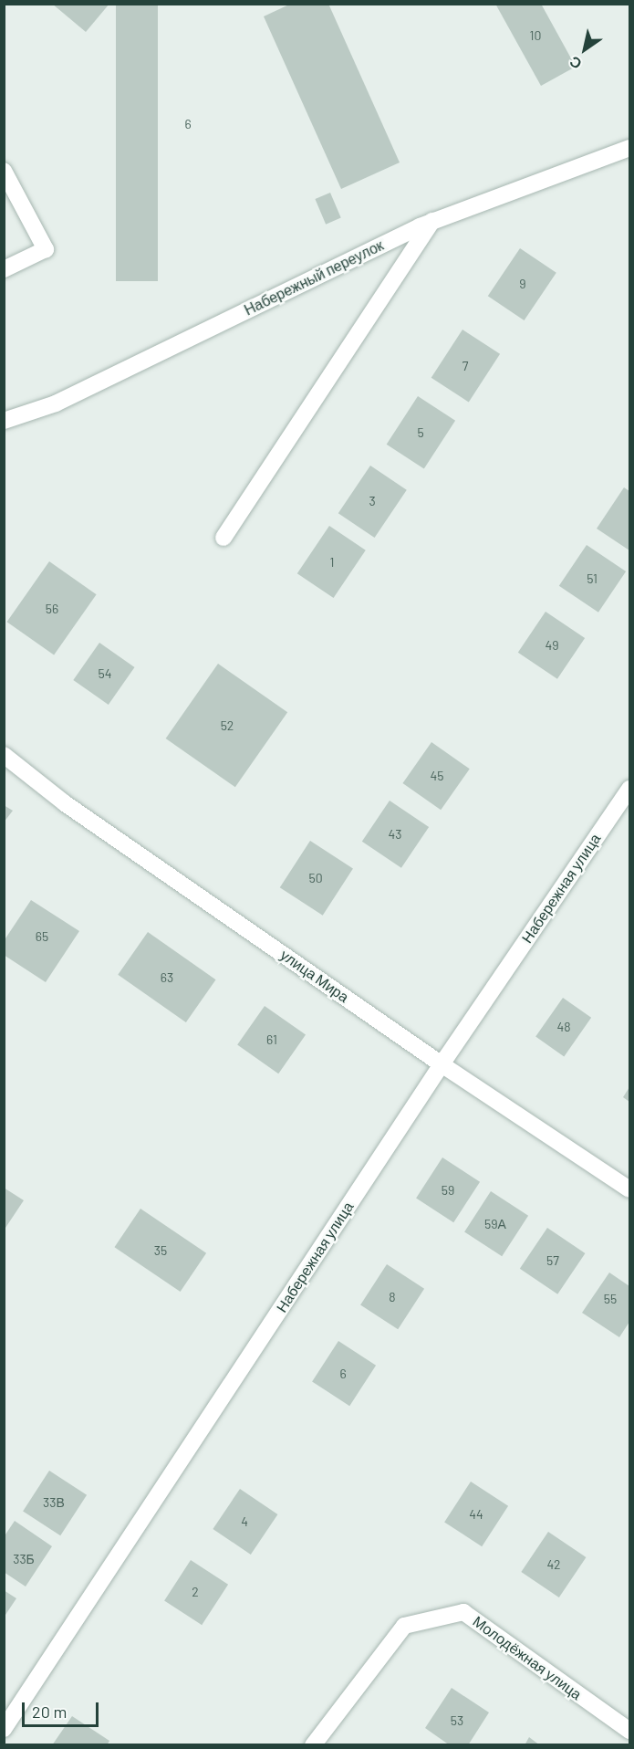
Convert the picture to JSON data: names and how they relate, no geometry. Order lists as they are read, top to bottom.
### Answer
{
  "streets": {
    "street": [
      "Набережный переулок",
      "Набережная улица",
      "улица Мира",
      "Молодёжная улица"
    ]
  },
  "crossings": [
    ["Набережная улица", "улица Мира"]
  ],
  "house_numbers": [
    "10",
    "6",
    "9",
    "7",
    "5",
    "3",
    "1",
    "51",
    "56",
    "49",
    "54",
    "52",
    "45",
    "43",
    "50",
    "65",
    "63",
    "48",
    "61",
    "59",
    "59А",
    "35",
    "57",
    "8",
    "55",
    "6",
    "33В",
    "44",
    "4",
    "33Б",
    "42",
    "2",
    "53"
  ],
  "scale_bar": "20 m",
  "north": "bottom left"
}
